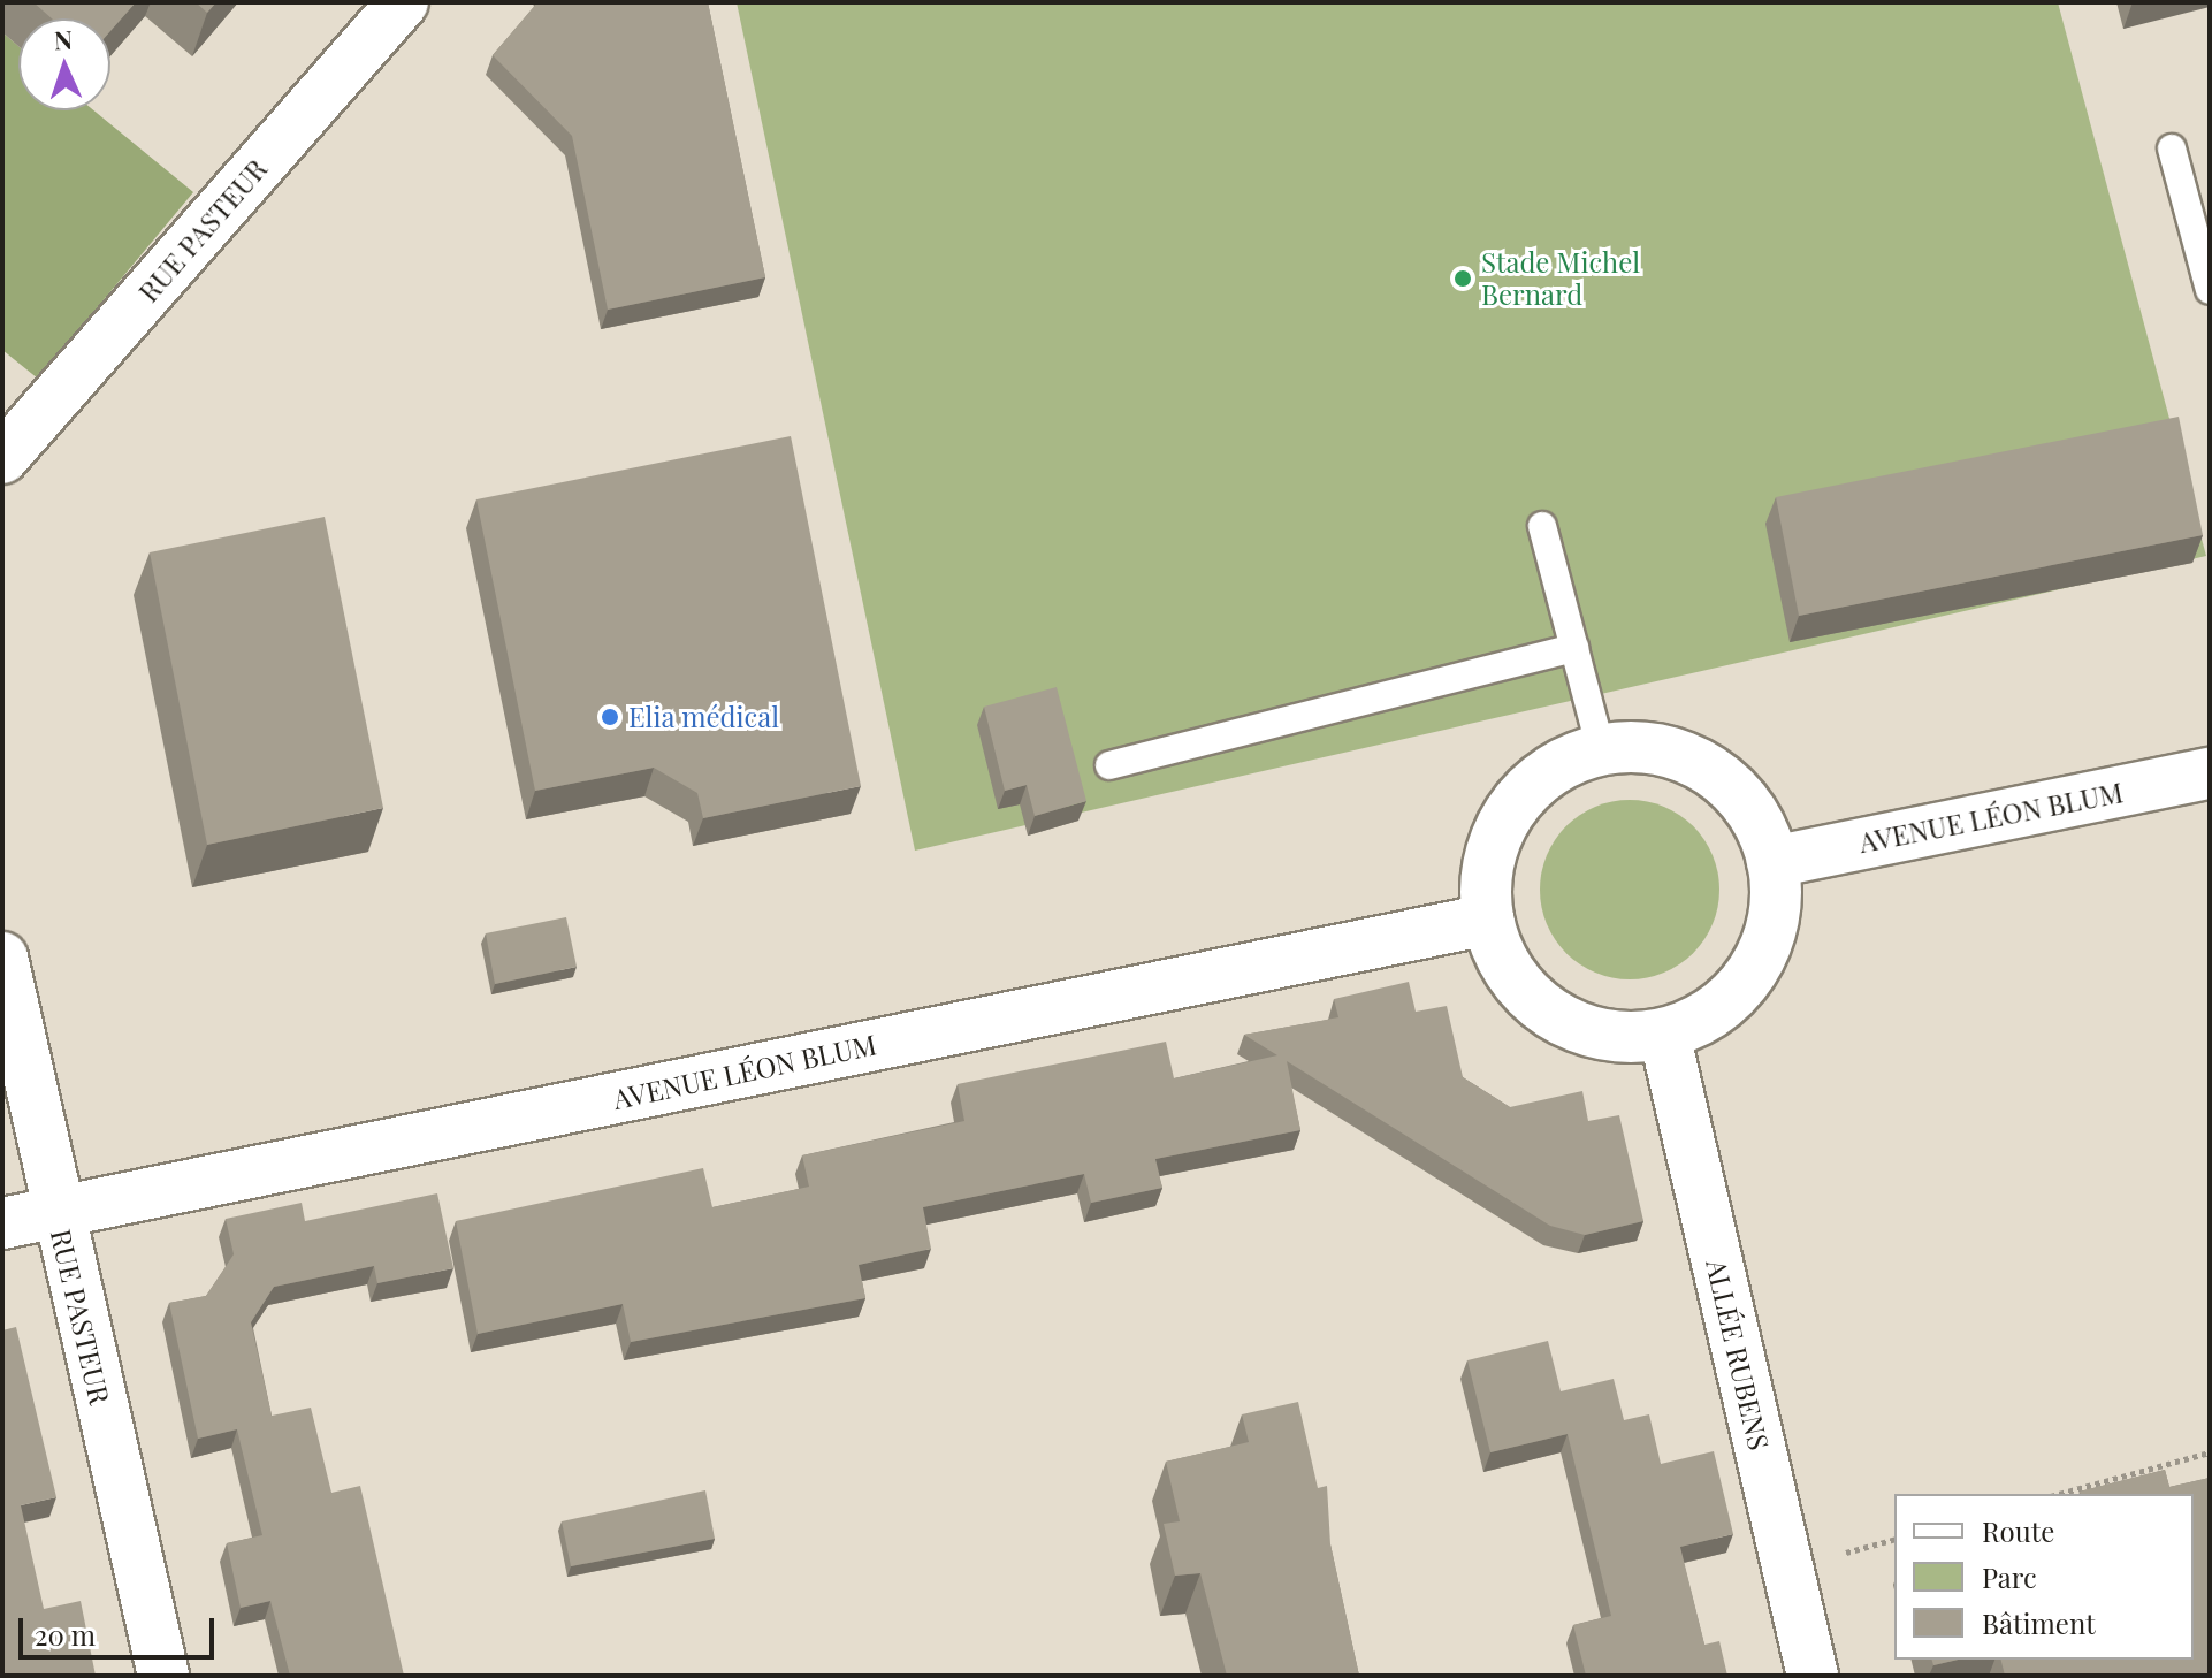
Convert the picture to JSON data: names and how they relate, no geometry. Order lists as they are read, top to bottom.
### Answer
{
  "streets": {
    "street": ["RUE PASTEUR", "AVENUE LÉON BLUM", "ALLÉE RUBENS"]
  },
  "crossings": [
    ["RUE PASTEUR", "AVENUE LÉON BLUM"],
    ["AVENUE LÉON BLUM", "ALLÉE RUBENS"]
  ],
  "places": ["Stade Michel Bernard", "Elia médical"],
  "legend": ["Route", "Parc", "Bâtiment"],
  "scale_bar": "20 m",
  "north": "top"
}
